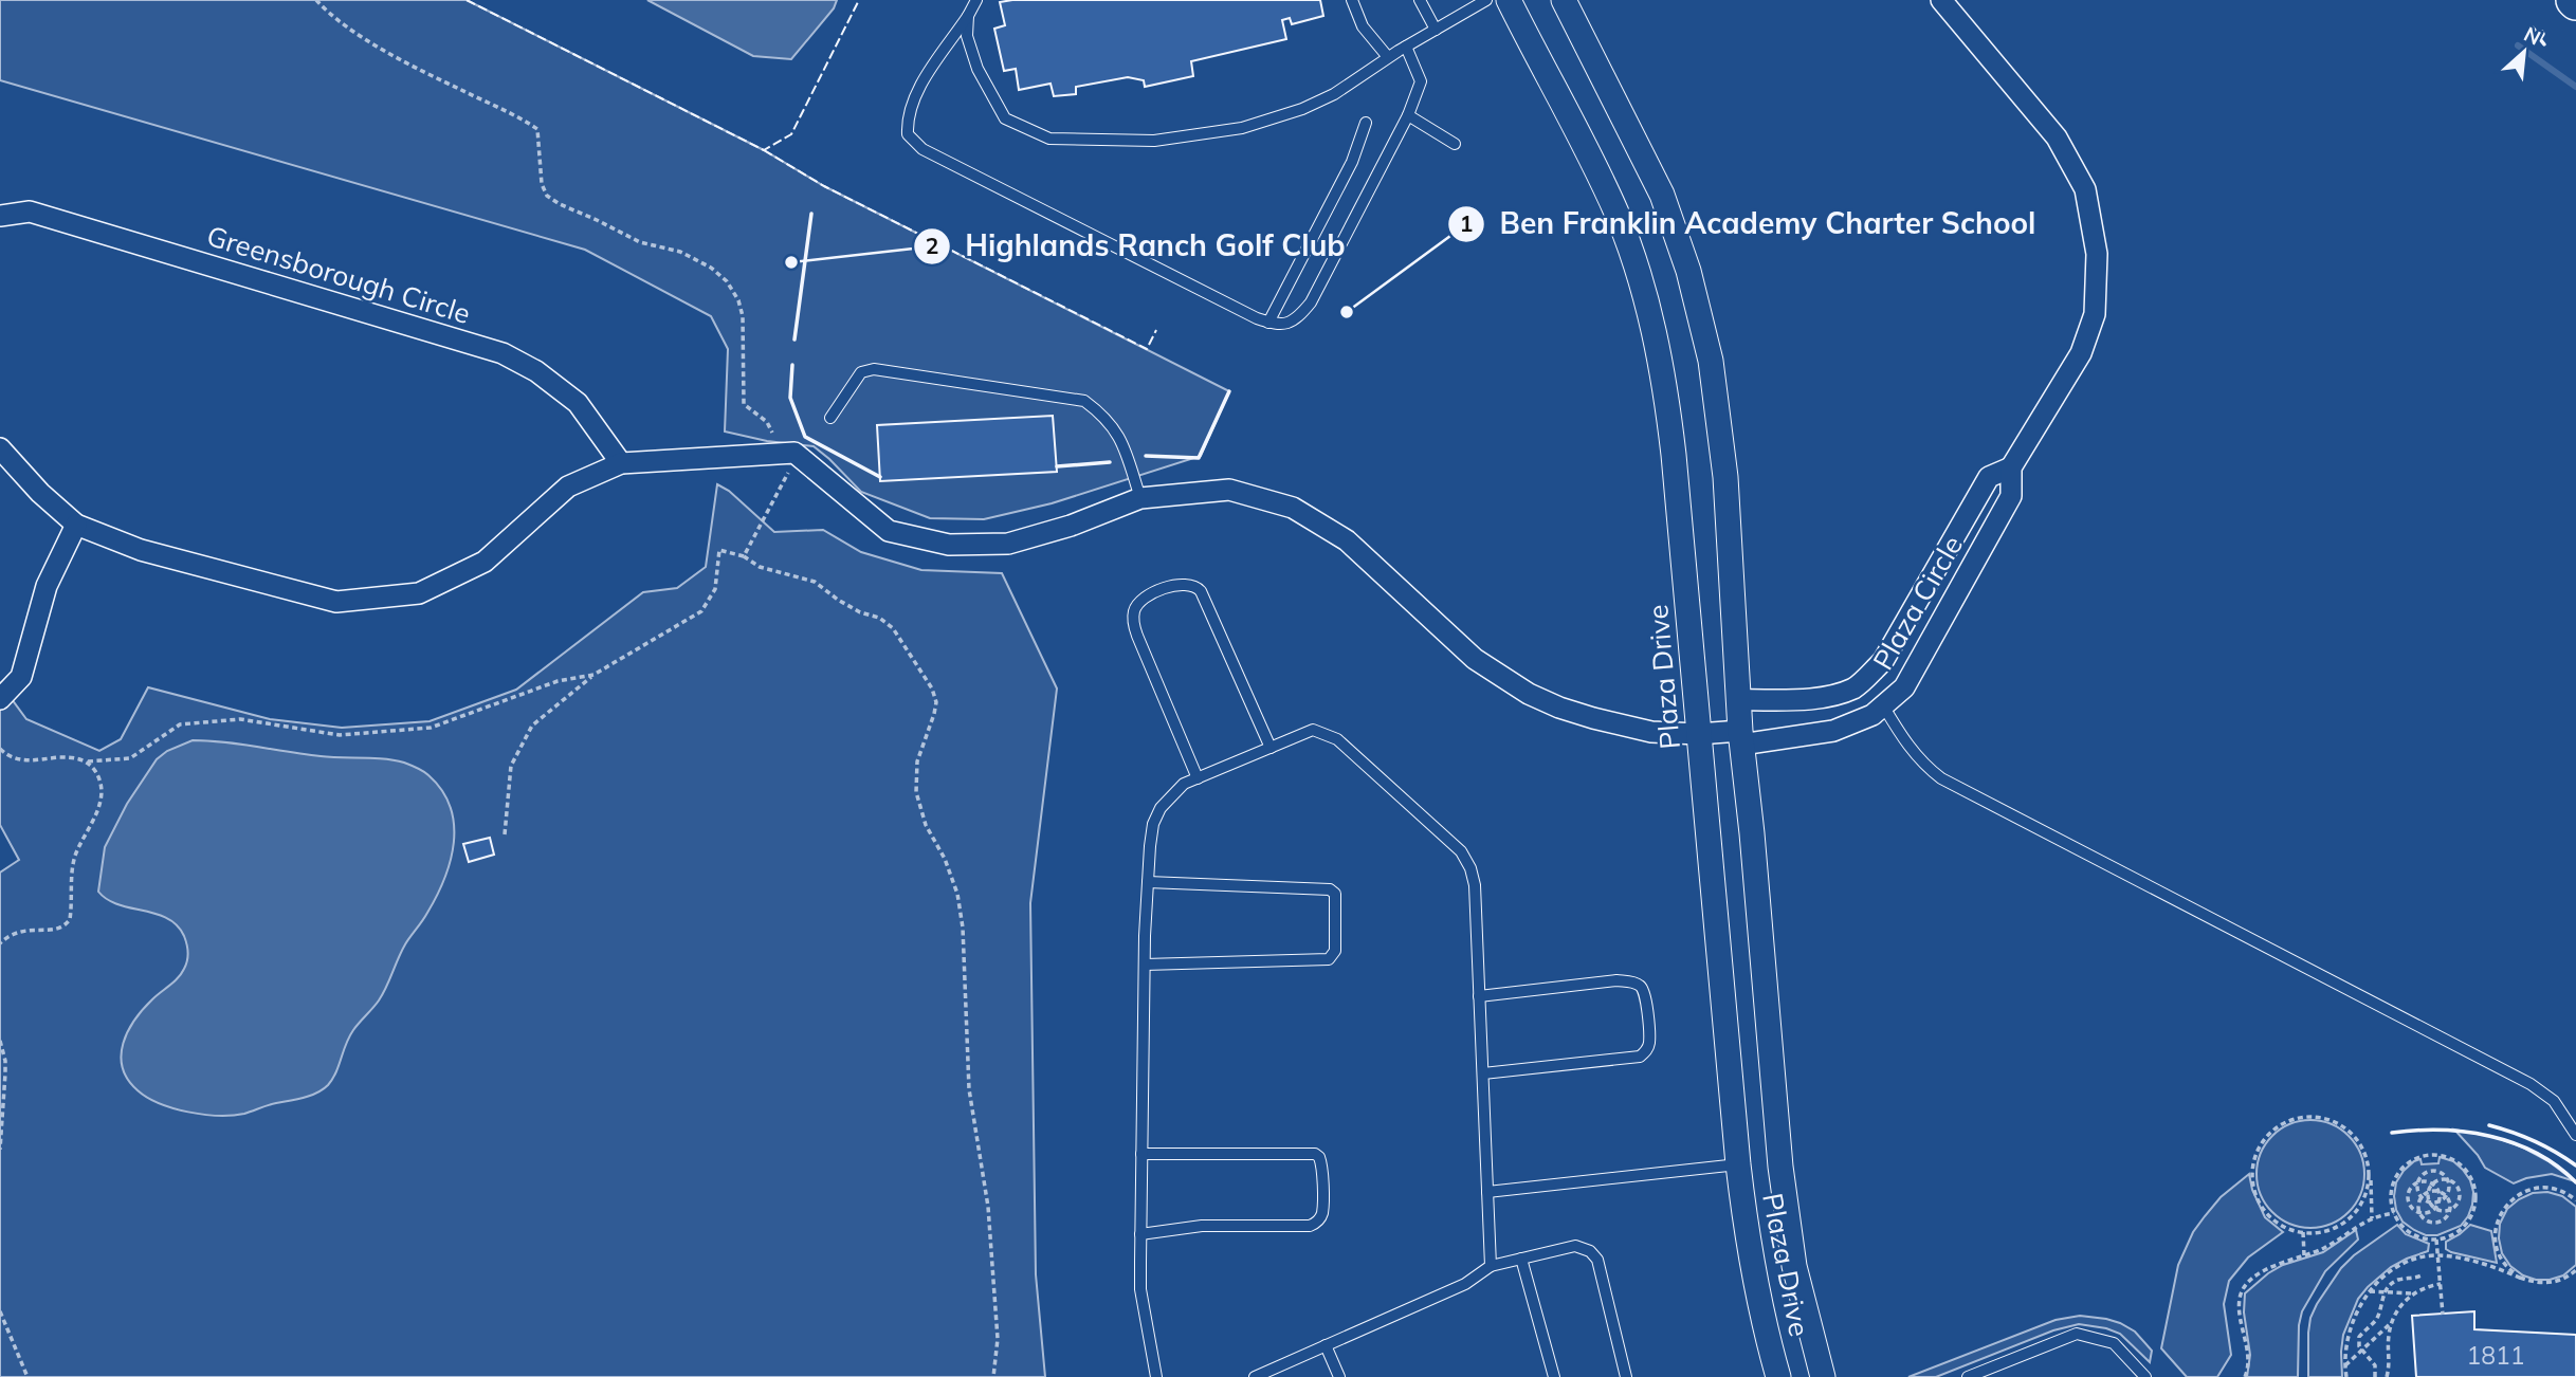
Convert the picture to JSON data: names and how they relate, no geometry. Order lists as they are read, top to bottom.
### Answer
{
  "streets": {
    "street": ["Greensborough Circle", "Plaza Circle", "Plaza Drive"]
  },
  "crossings": [
    ["Plaza Circle", "Plaza Drive"]
  ],
  "places": ["Highlands Ranch Golf Club", "Ben Franklin Academy Charter School"],
  "house_numbers": ["1811"],
  "north": "top right"
}
